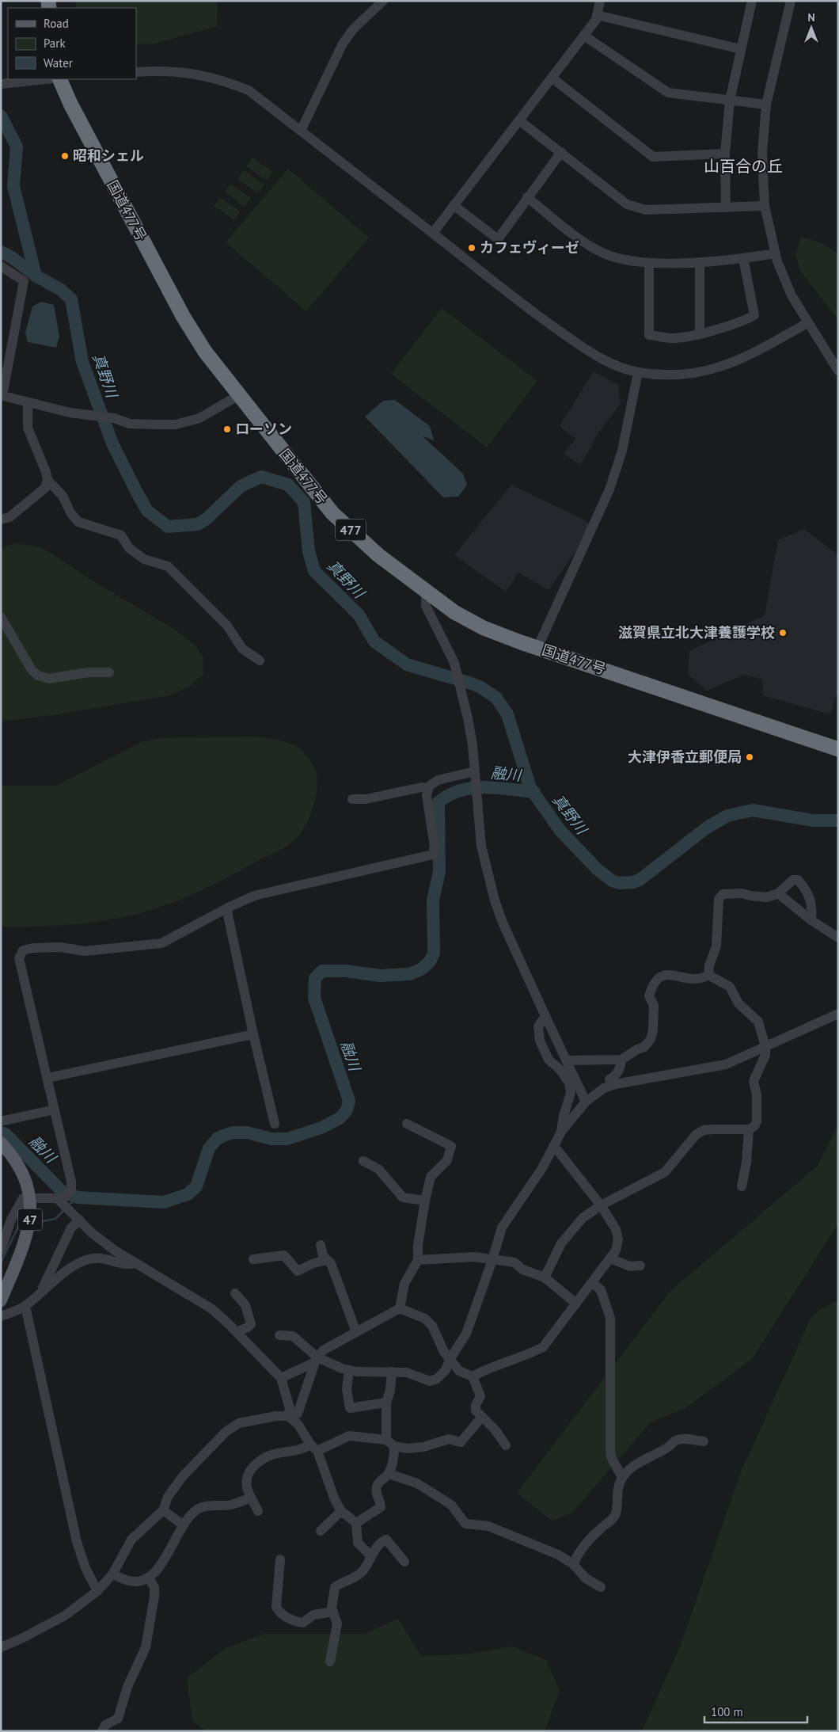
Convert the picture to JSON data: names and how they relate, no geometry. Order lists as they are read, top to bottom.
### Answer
{
  "streets": {
    "highway": ["国道477号", "477"],
    "main road": ["47"]
  },
  "districts": ["山百合の丘"],
  "water": ["真野川", "融川"],
  "places": [
    "昭和シェル",
    "カフェヴィーゼ",
    "ローソン",
    "滋賀県立北大津養護学校",
    "大津伊香立郵便局"
  ],
  "legend": ["Road", "Park", "Water"],
  "scale_bar": "100 m",
  "north": "top"
}
